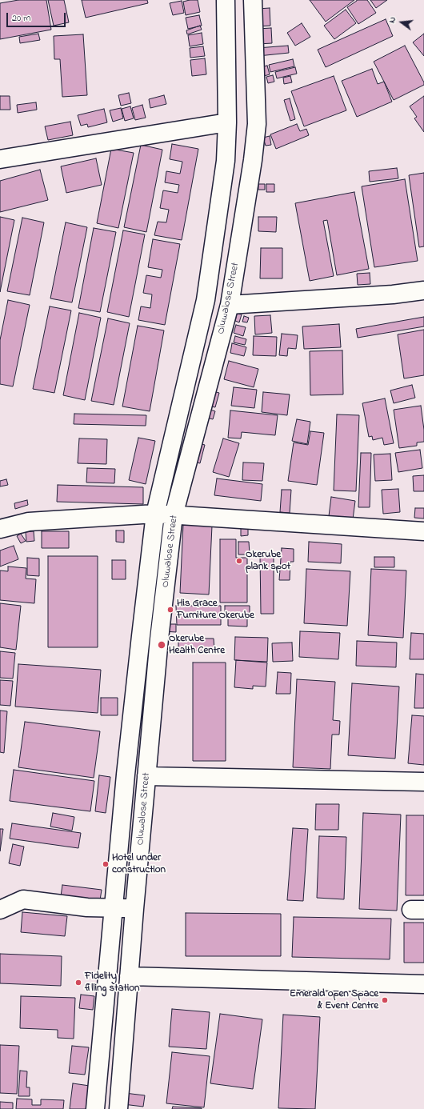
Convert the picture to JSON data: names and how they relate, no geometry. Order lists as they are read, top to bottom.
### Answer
{
  "streets": {
    "street": ["Oluwalose Street"]
  },
  "places": [
    "Okerube plank spot",
    "His Grace Furniture Okerube",
    "Okerube Health Centre",
    "Hotel under construction",
    "Fidelity filling station",
    "Emerald open Space & Event Centre"
  ],
  "scale_bar": "20 m",
  "north": "left"
}
